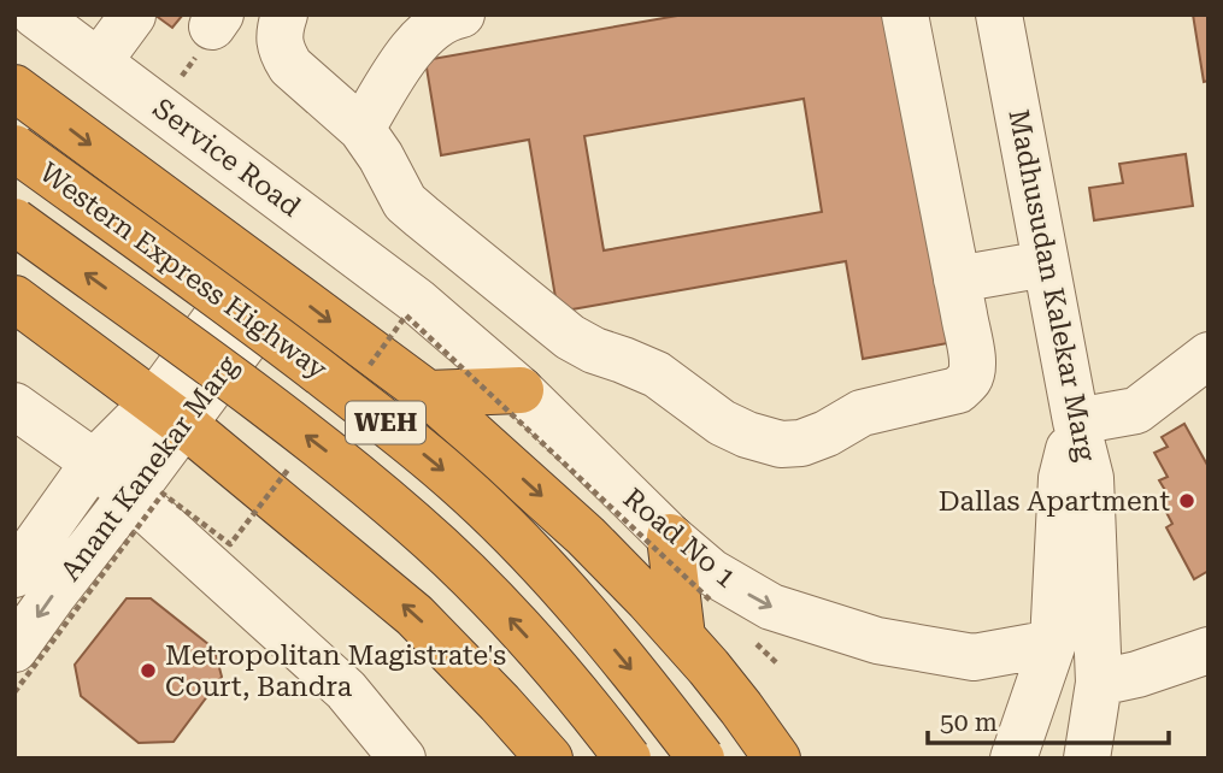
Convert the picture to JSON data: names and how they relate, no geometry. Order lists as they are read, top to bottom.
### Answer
{
  "streets": {
    "highway": ["Western Express Highway", "WEH"],
    "street": [
      "Service Road",
      "Madhusudan Kalekar Marg",
      "Anant Kanekar Marg",
      "Road No 1"
    ]
  },
  "crossings": [
    ["Service Road", "Road No 1"]
  ],
  "one_way": ["Road No 1"],
  "places": ["Dallas Apartment", "Metropolitan Magistrate's Court, Bandra"],
  "scale_bar": "50 m"
}
